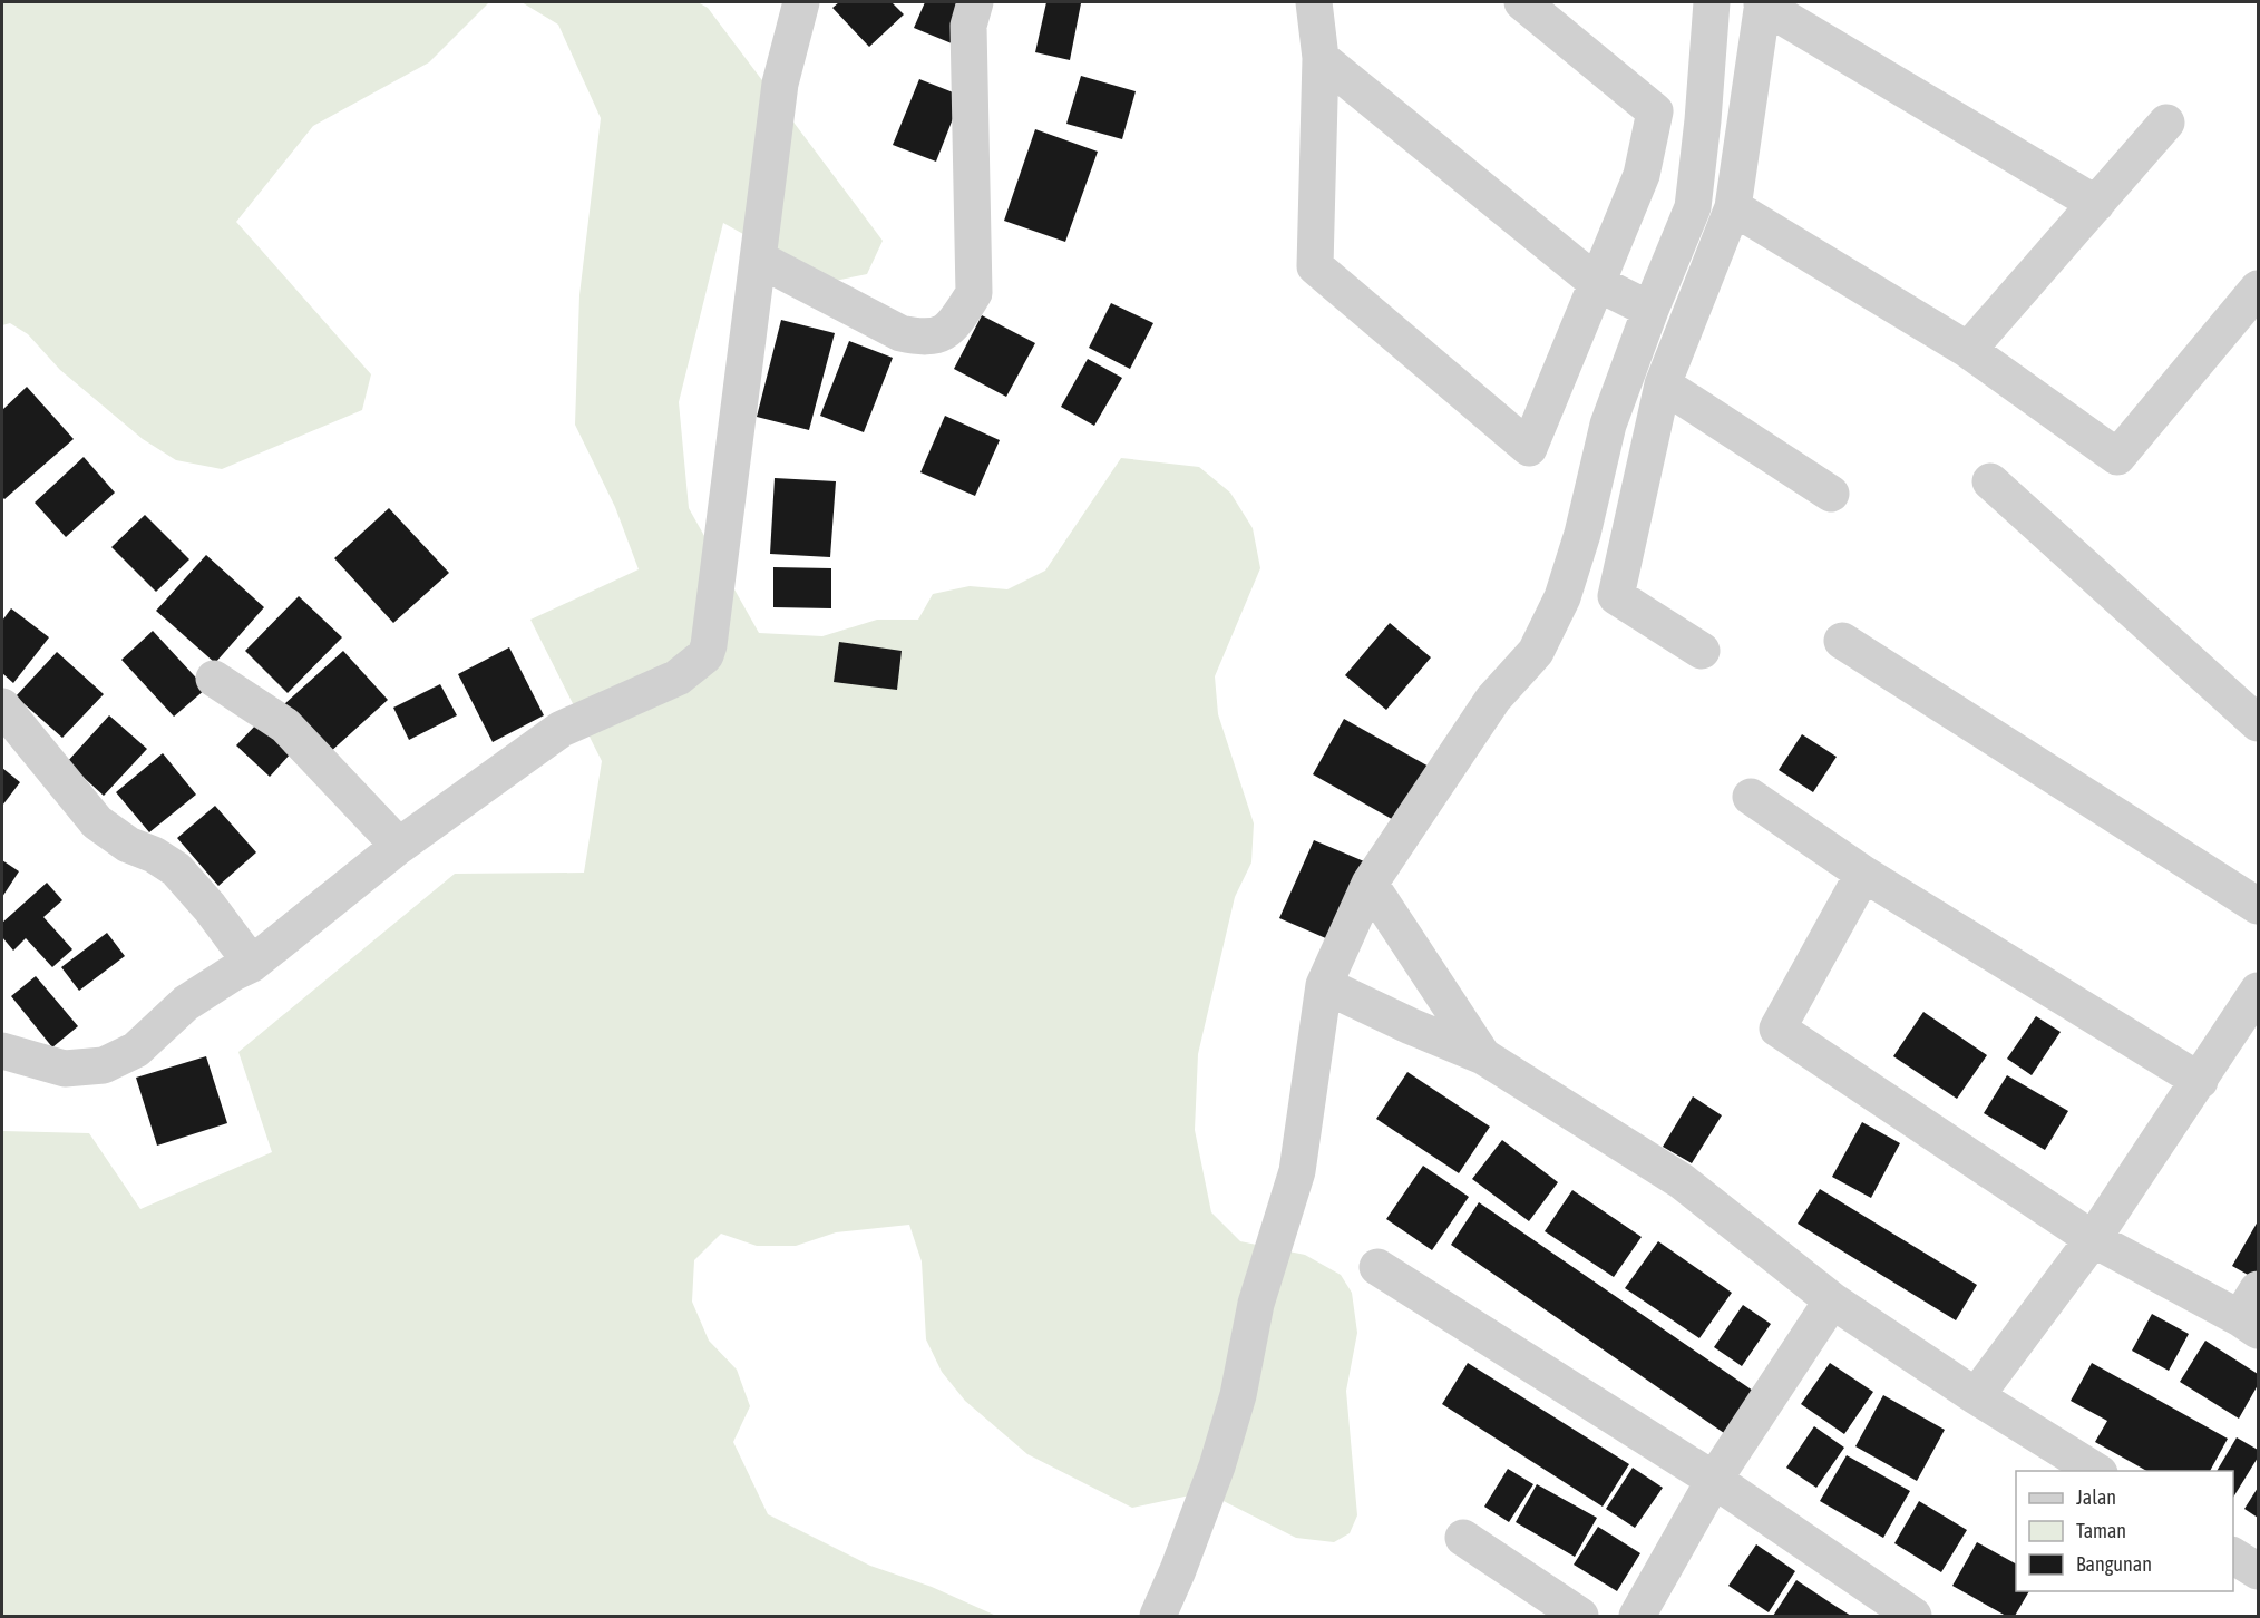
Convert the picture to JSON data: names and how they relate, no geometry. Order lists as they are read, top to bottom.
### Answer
{
  "legend": ["Jalan", "Taman", "Bangunan"]
}
